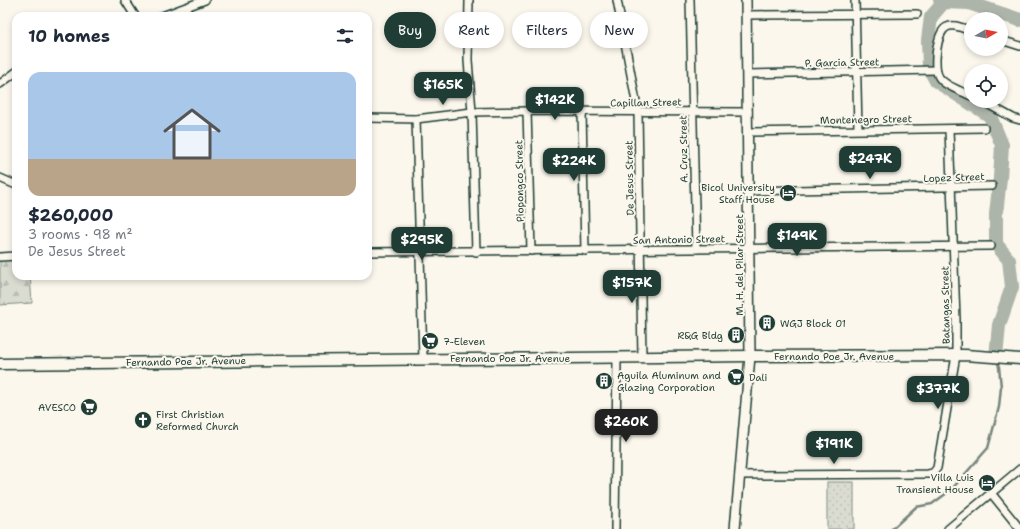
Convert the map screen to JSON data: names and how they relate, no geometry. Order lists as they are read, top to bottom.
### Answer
{
  "streets": {
    "main road": ["Fernando Poe Jr. Avenue"],
    "street": [
      "P. Garcia Street",
      "Capillan Street",
      "Montenegro Street",
      "A. Cruz Street",
      "Lopez Street",
      "De Jesus Street",
      "Piopongco Street",
      "San Antonio Street",
      "M. H. del Pilar Street",
      "Batangas Street"
    ]
  },
  "crossings": [
    ["P. Garcia Street", "M. H. del Pilar Street"],
    ["Capillan Street", "A. Cruz Street"],
    ["Capillan Street", "De Jesus Street"],
    ["Capillan Street", "Piopongco Street"],
    ["Capillan Street", "M. H. del Pilar Street"],
    ["Montenegro Street", "M. H. del Pilar Street"],
    ["Montenegro Street", "Batangas Street"],
    ["A. Cruz Street", "San Antonio Street"],
    ["Lopez Street", "M. H. del Pilar Street"],
    ["Lopez Street", "Batangas Street"],
    ["De Jesus Street", "San Antonio Street"],
    ["De Jesus Street", "Fernando Poe Jr. Avenue"],
    ["Piopongco Street", "San Antonio Street"],
    ["San Antonio Street", "M. H. del Pilar Street"],
    ["San Antonio Street", "Batangas Street"],
    ["M. H. del Pilar Street", "Batangas Street"],
    ["M. H. del Pilar Street", "Fernando Poe Jr. Avenue"],
    ["Batangas Street", "Fernando Poe Jr. Avenue"]
  ],
  "places": {
    "hotel": ["Bicol University Staff House", "Villa Luis Transient House"],
    "building": ["WGJ Block 01", "R&G Bldg", "Aguila Aluminum and Glazing Corporation"],
    "supermarket": ["7-Eleven", "Dali", "AVESCO"],
    "church": ["First Christian Reformed Church"]
  },
  "north": "right",
  "page": {
    "chip": [
      "Buy",
      "Rent",
      "Filters",
      "New"
    ],
    "heading": "10 homes",
    "list": [
      {
        "name": "$260,000",
        "note": "3 rooms · 98 m² · De Jesus Street"
      }
    ],
    "price": [
      "$165K",
      "$142K",
      "$247K",
      "$224K",
      "$149K",
      "$295K",
      "$157K",
      "$377K",
      "$260K",
      "$191K"
    ]
  }
}
